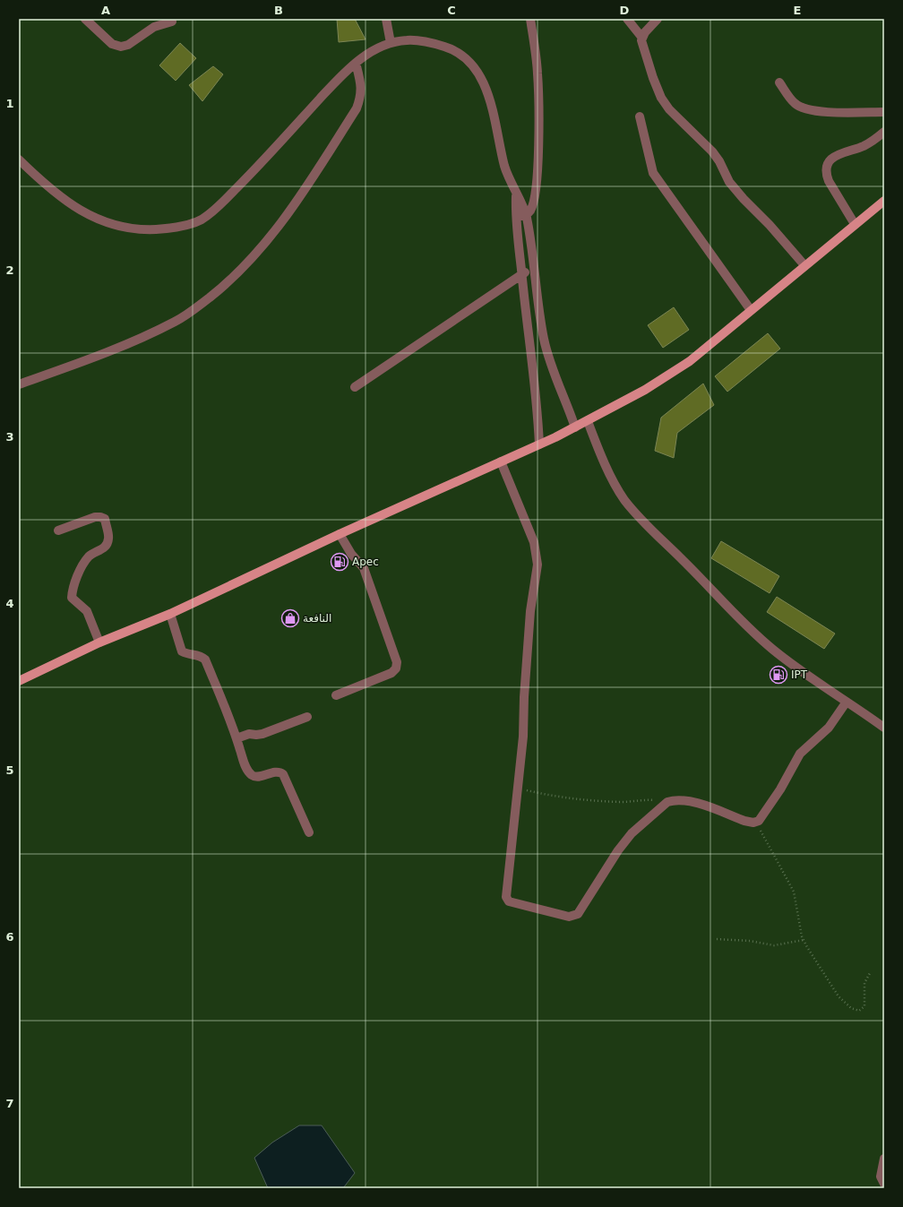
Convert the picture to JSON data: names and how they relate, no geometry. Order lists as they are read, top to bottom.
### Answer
{
  "places": {
    "fuel station": ["Apec", "IPT"],
    "shop": ["النافعة"]
  },
  "grid": {
    "columns": [
      "A",
      "B",
      "C",
      "D",
      "E"
    ],
    "rows": [
      "1",
      "2",
      "3",
      "4",
      "5",
      "6",
      "7"
    ]
  }
}
